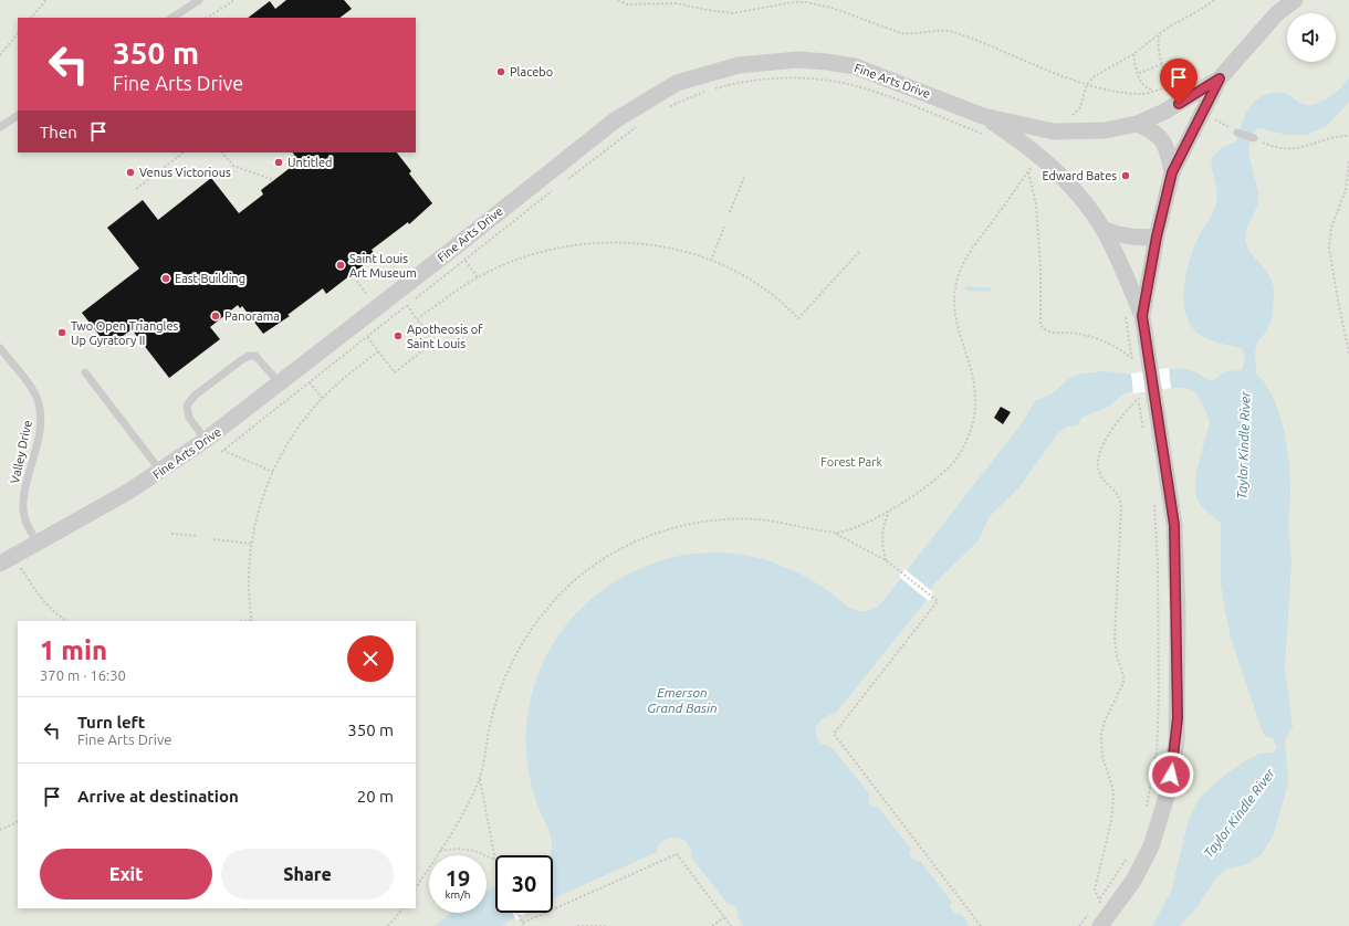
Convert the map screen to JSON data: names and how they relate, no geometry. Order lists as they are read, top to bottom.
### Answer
{
  "streets": {
    "street": ["Fine Arts Drive"],
    "lane": ["Valley Drive"]
  },
  "crossings": [
    ["Fine Arts Drive", "Valley Drive"]
  ],
  "water": ["Taylor Kindle River", "Emerson Grand Basin"],
  "parks": ["Forest Park"],
  "places": [
    "Placebo",
    "Untitled",
    "Venus Victorious",
    "Edward Bates",
    "Saint Louis Art Museum",
    "East Building",
    "Panorama",
    "Two Open Triangles Up Gyratory II",
    "Apotheosis of Saint Louis"
  ],
  "page": {
    "turn": ["350 m", "Fine Arts Drive"],
    "then": "Then",
    "heading": ["1 min", "370 m · 16:30"],
    "list": [
      {
        "name": "Turn left",
        "note": "Fine Arts Drive",
        "value": "350 m"
      },
      {
        "name": "Arrive at destination",
        "value": "20 m"
      }
    ],
    "buttons": ["Exit", "Share"],
    "speed": "19 km/h",
    "limit": "30"
  }
}
